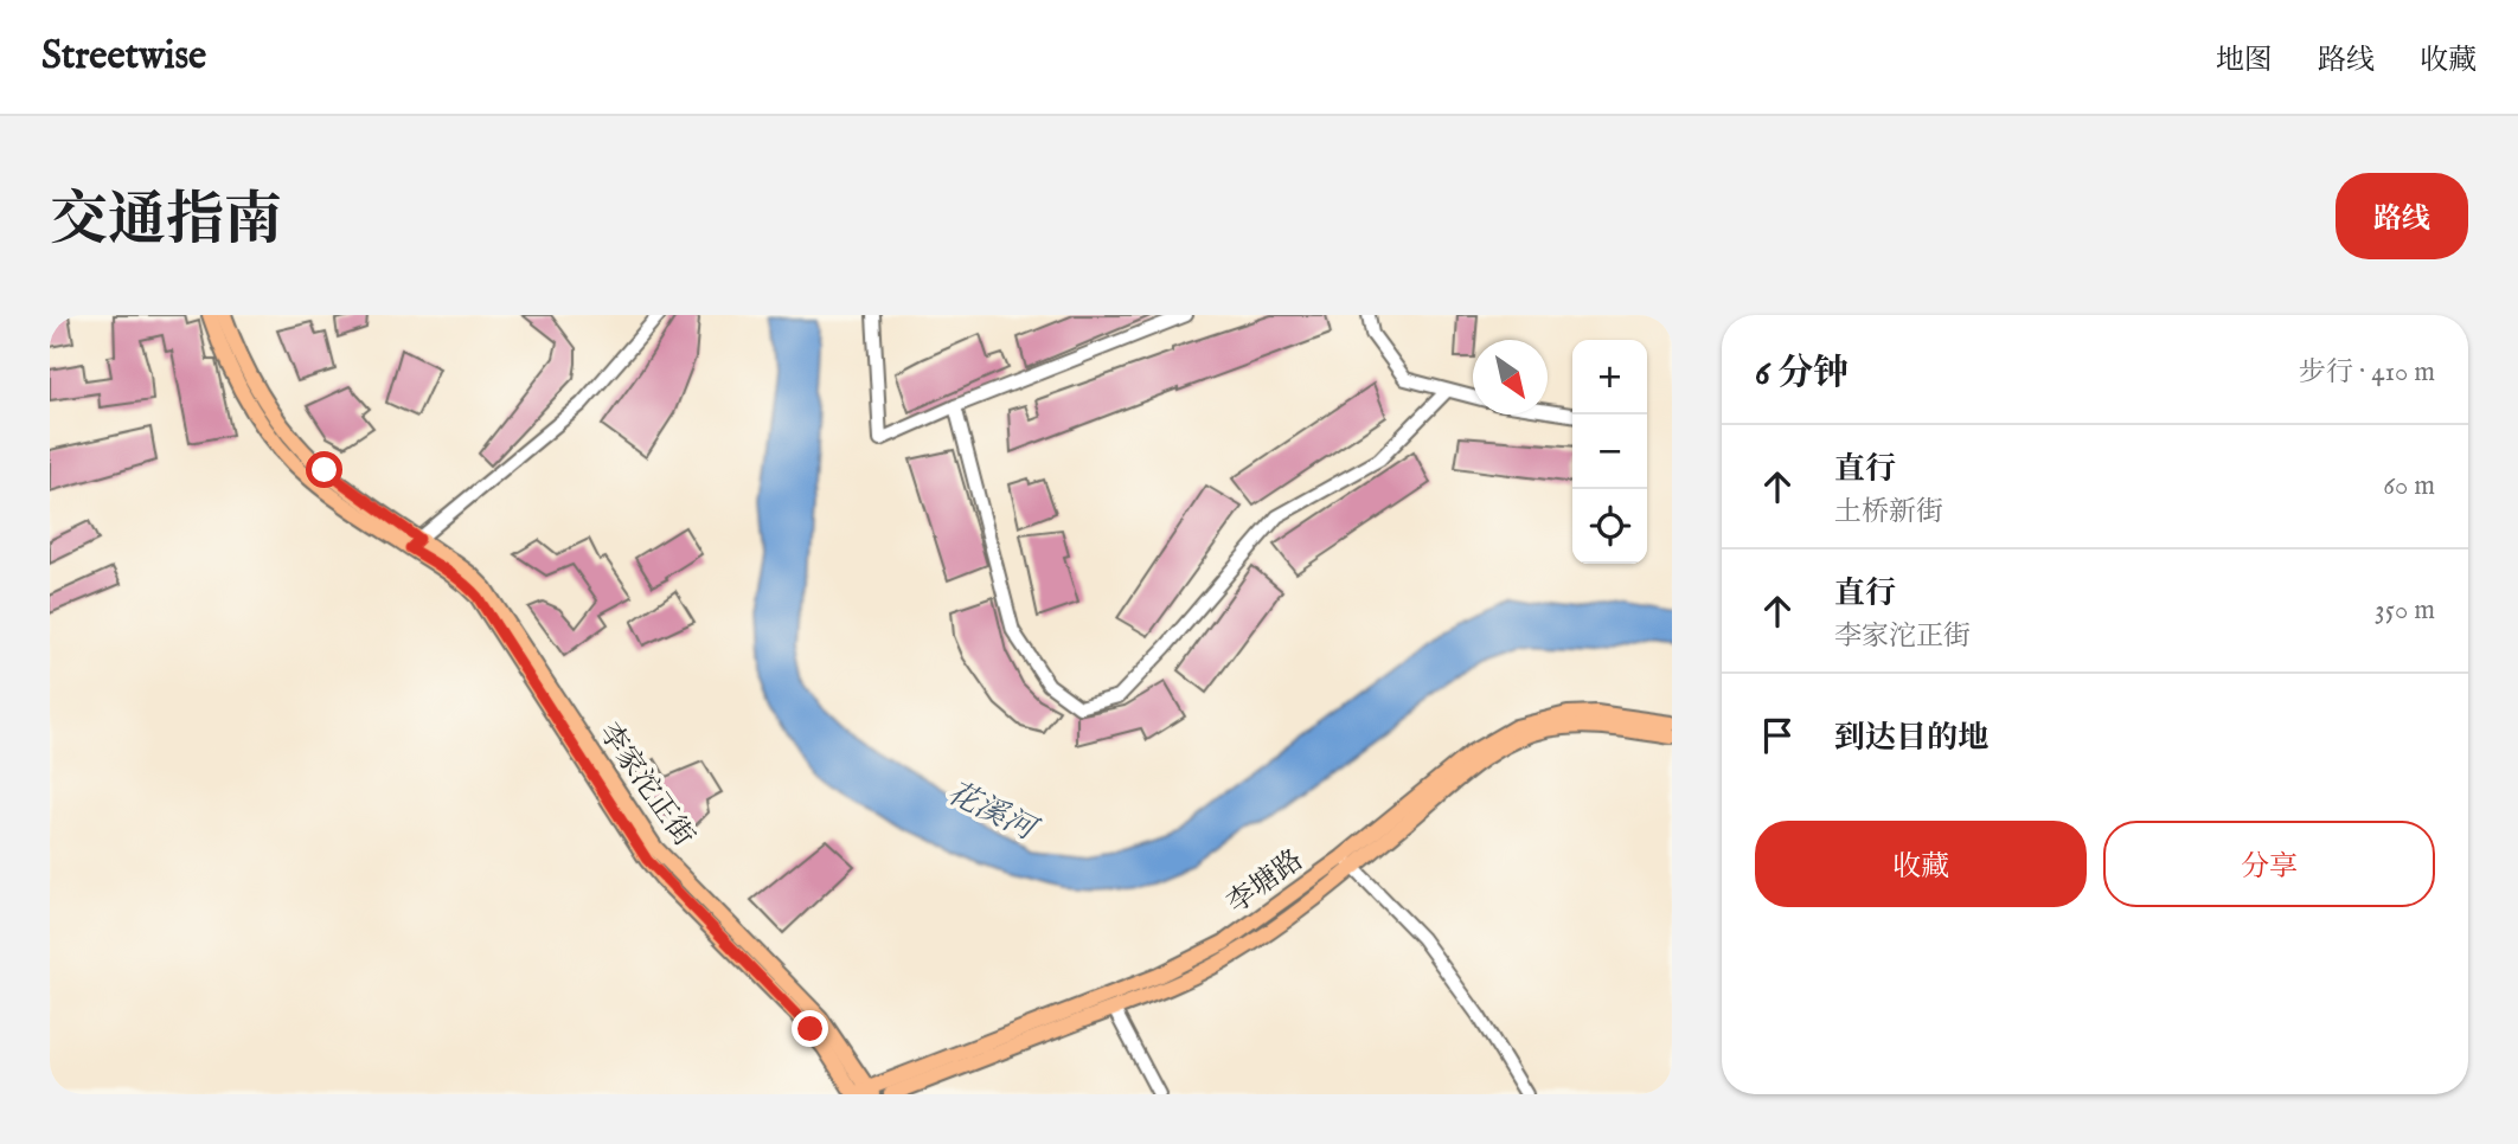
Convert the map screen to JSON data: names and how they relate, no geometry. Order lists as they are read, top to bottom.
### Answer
{
  "streets": {
    "main road": ["李家沱正街", "李塘路"]
  },
  "crossings": [
    ["李家沱正街", "李塘路"]
  ],
  "water": ["花溪河"],
  "north": "bottom right",
  "page": {
    "header": "Streetwise",
    "nav": ["地图", "路线", "收藏"],
    "title": "交通指南",
    "buttons": [
      "路线",
      ["收藏", "分享"]
    ],
    "heading": ["6 分钟", "步行 · 410 m"],
    "map_buttons": ["+", "−"],
    "list": [
      ["直行", "土桥新街", "60 m"],
      ["直行", "李家沱正街", "350 m"],
      "到达目的地"
    ]
  }
}
